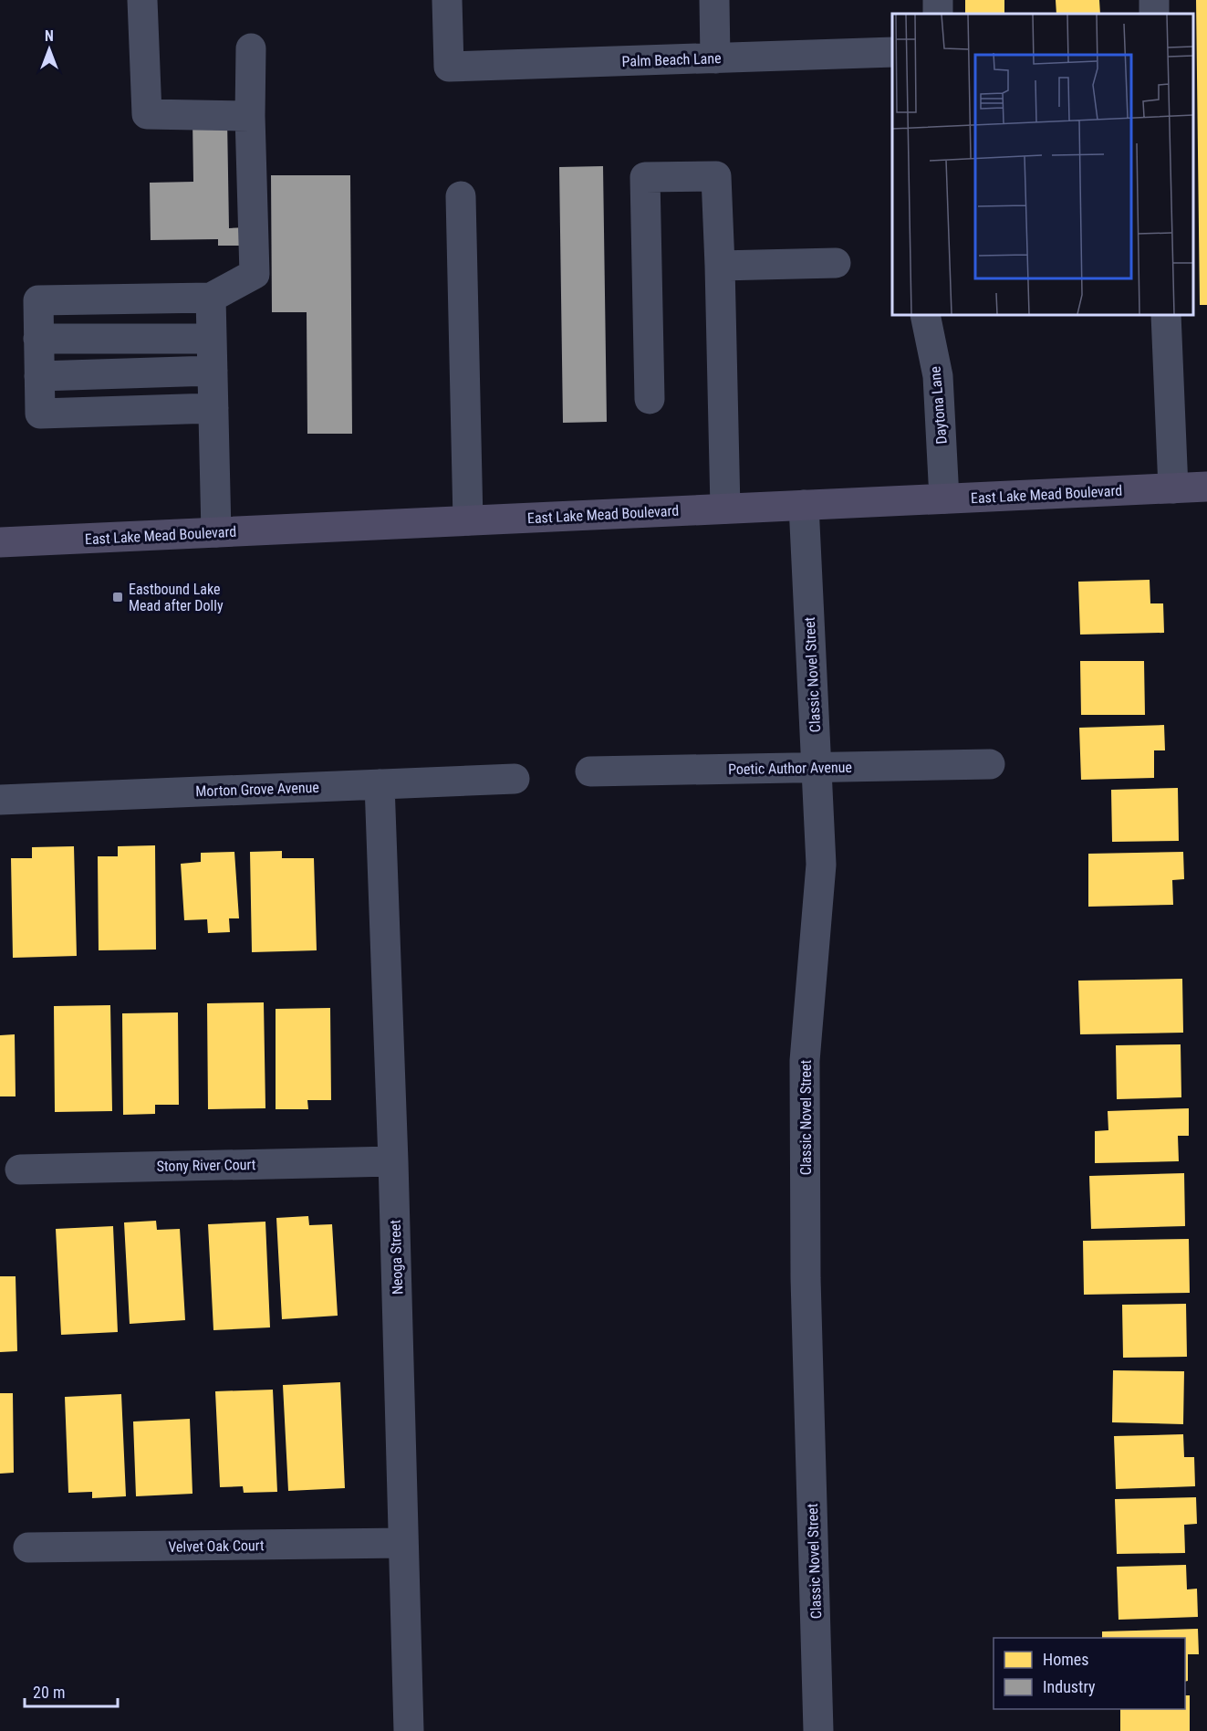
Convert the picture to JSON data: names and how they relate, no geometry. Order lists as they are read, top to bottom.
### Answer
{
  "streets": {
    "main road": ["East Lake Mead Boulevard"],
    "street": [
      "Palm Beach Lane",
      "Daytona Lane",
      "Classic Novel Street",
      "Poetic Author Avenue",
      "Morton Grove Avenue",
      "Stony River Court",
      "Neoga Street",
      "Velvet Oak Court"
    ]
  },
  "crossings": [
    ["Daytona Lane", "East Lake Mead Boulevard"],
    ["East Lake Mead Boulevard", "Classic Novel Street"],
    ["Classic Novel Street", "Poetic Author Avenue"],
    ["Morton Grove Avenue", "Neoga Street"],
    ["Stony River Court", "Neoga Street"],
    ["Neoga Street", "Velvet Oak Court"]
  ],
  "places": {
    "transit": ["Eastbound Lake Mead after Dolly"]
  },
  "legend": ["Homes", "Industry"],
  "scale_bar": "20 m",
  "north": "top"
}
